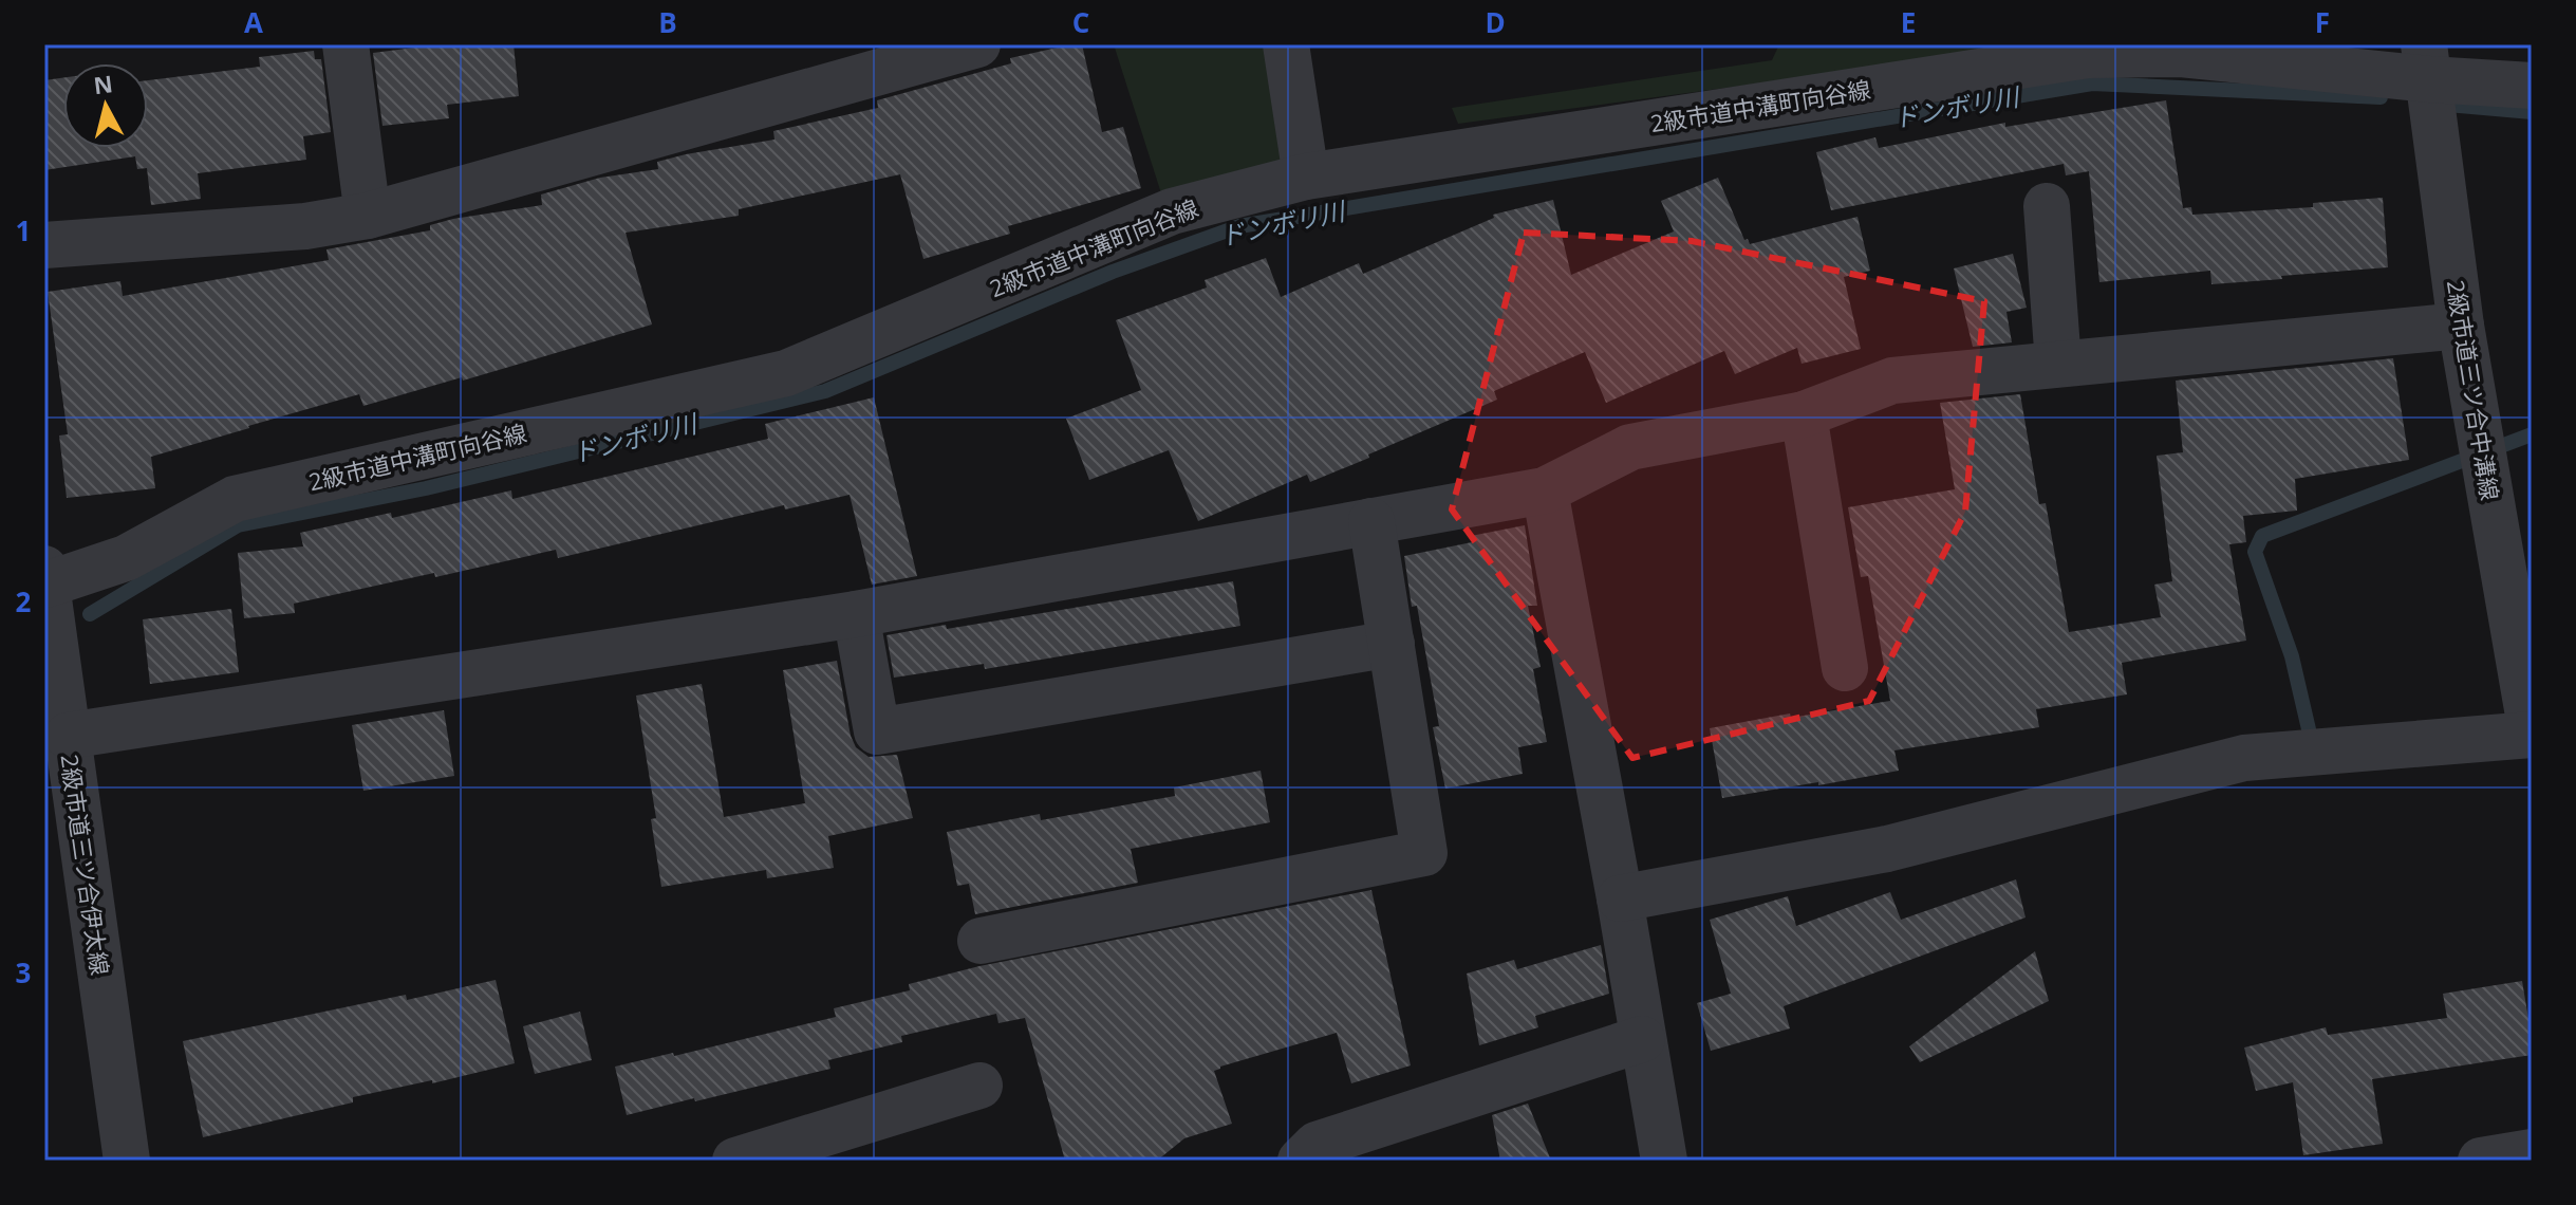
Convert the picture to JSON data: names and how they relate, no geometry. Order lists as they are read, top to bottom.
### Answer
{
  "streets": {
    "street": ["2級市道中溝町向谷線", "2級市道三ツ合中溝線", "2級市道三ツ合伊太線"]
  },
  "crossings": [
    ["2級市道中溝町向谷線", "2級市道三ツ合中溝線"],
    ["2級市道中溝町向谷線", "2級市道三ツ合伊太線"]
  ],
  "water": ["ドンボリ川"],
  "north": "top",
  "grid": {
    "columns": [
      "A",
      "B",
      "C",
      "D",
      "E",
      "F"
    ],
    "rows": ["1", "2", "3"]
  }
}
